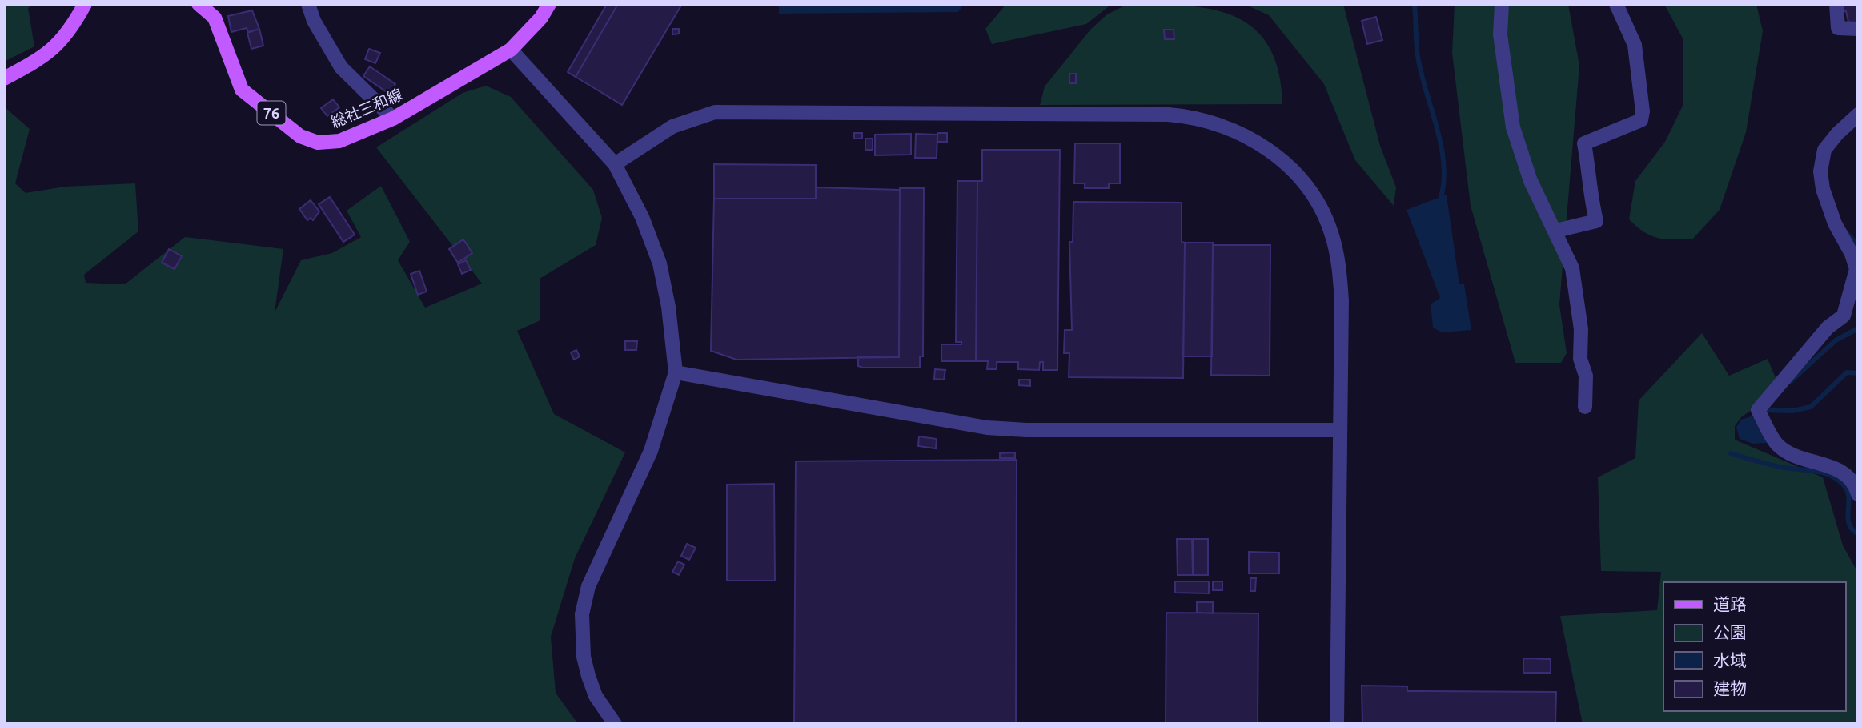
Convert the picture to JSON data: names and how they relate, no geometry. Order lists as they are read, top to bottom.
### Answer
{
  "streets": {
    "main road": ["総社三和線", "76"]
  },
  "legend": [
    "道路",
    "公園",
    "水域",
    "建物"
  ]
}
